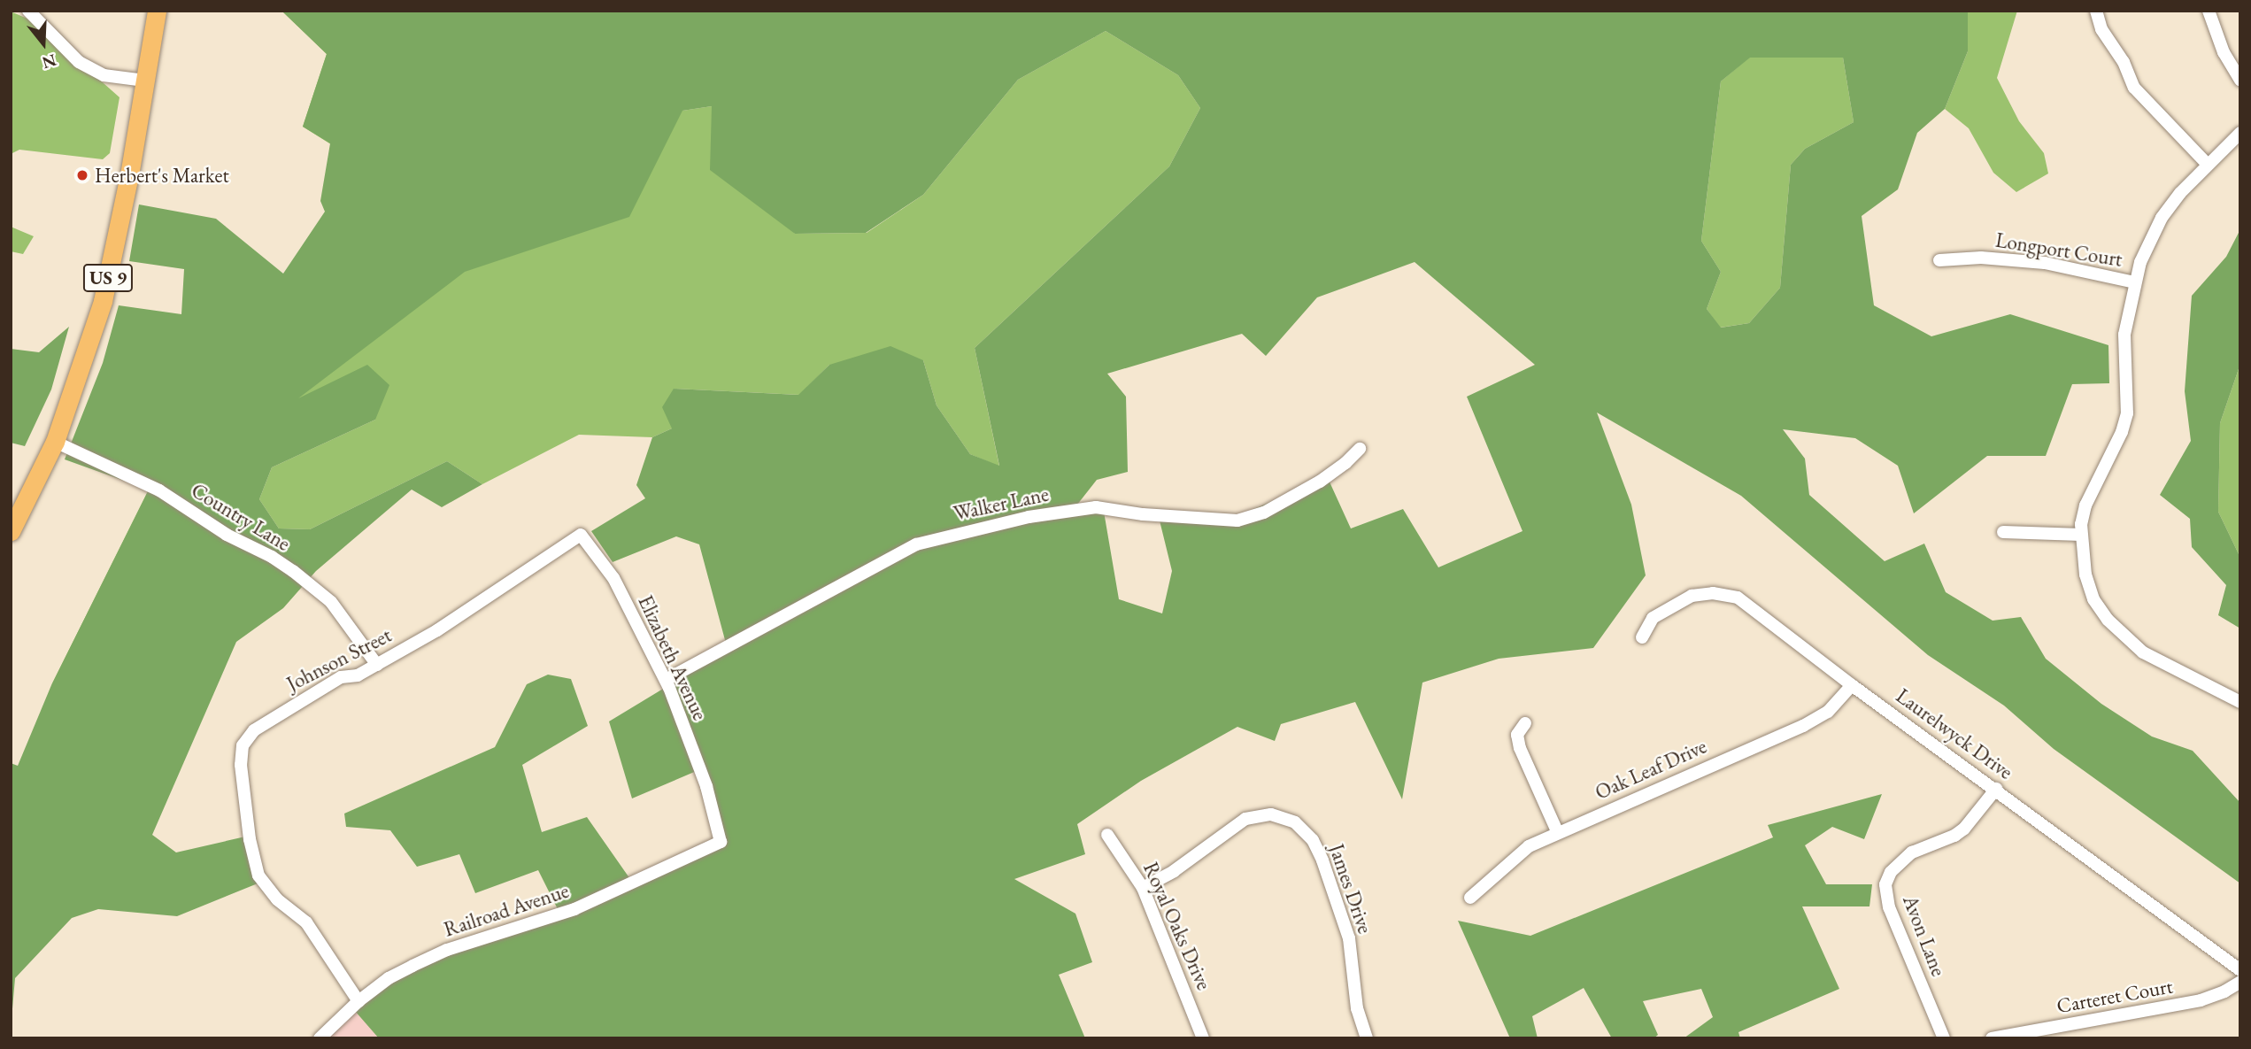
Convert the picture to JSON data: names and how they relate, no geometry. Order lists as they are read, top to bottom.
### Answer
{
  "streets": {
    "highway": ["US 9"],
    "street": [
      "Longport Court",
      "Walker Lane",
      "Country Lane",
      "Elizabeth Avenue",
      "Johnson Street",
      "Laurelwyck Drive",
      "Oak Leaf Drive",
      "James Drive",
      "Railroad Avenue",
      "Royal Oaks Drive",
      "Avon Lane",
      "Carteret Court"
    ]
  },
  "crossings": [
    ["US 9", "Country Lane"],
    ["Walker Lane", "Elizabeth Avenue"],
    ["Country Lane", "Johnson Street"],
    ["Elizabeth Avenue", "Johnson Street"],
    ["Elizabeth Avenue", "Railroad Avenue"],
    ["Johnson Street", "Railroad Avenue"],
    ["Laurelwyck Drive", "Oak Leaf Drive"],
    ["Laurelwyck Drive", "Avon Lane"],
    ["James Drive", "Royal Oaks Drive"]
  ],
  "places": ["Herbert's Market"],
  "north": "bottom"
}
